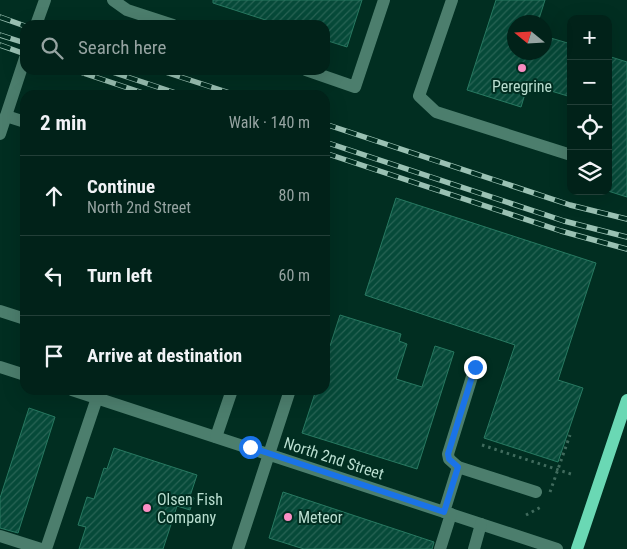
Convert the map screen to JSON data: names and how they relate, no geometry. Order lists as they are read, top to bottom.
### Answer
{
  "streets": {
    "street": ["North 2nd Street"]
  },
  "places": ["Peregrine", "Olsen Fish Company", "Meteor"],
  "north": "left",
  "page": {
    "map_buttons": ["+", "−"],
    "search": "Search here",
    "heading": ["2 min", "Walk · 140 m"],
    "list": [
      ["Continue", "North 2nd Street", "80 m"],
      ["Turn left", "60 m"],
      "Arrive at destination"
    ]
  }
}
